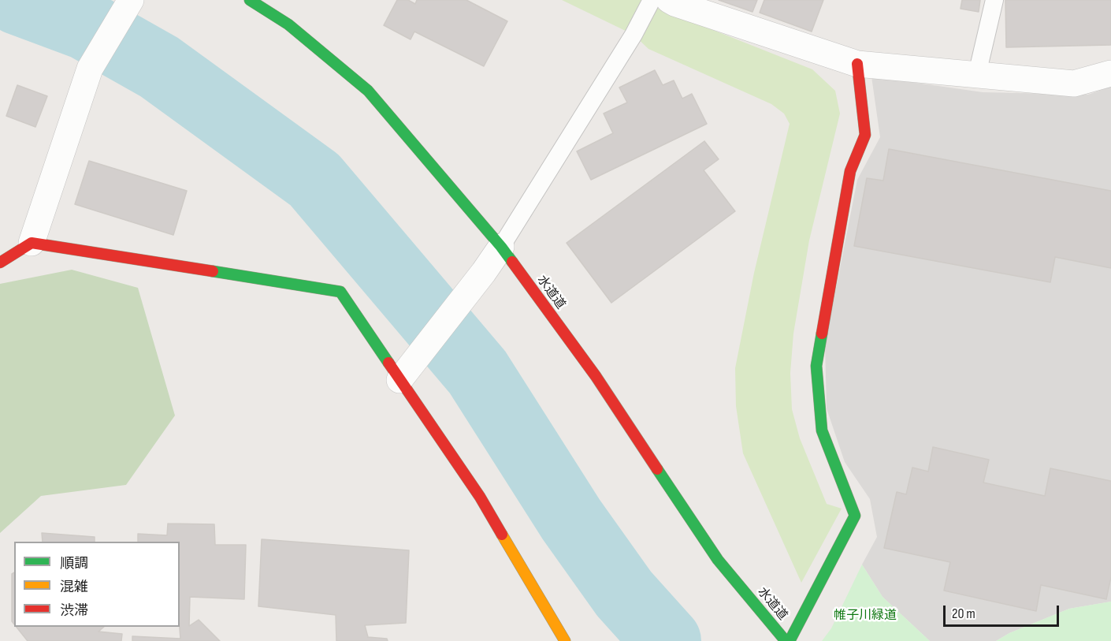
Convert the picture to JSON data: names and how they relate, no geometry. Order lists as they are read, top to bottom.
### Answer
{
  "streets": {
    "street": ["水道道"]
  },
  "parks": ["帷子川緑道"],
  "legend": ["順調", "混雑", "渋滞"],
  "scale_bar": "20 m"
}
